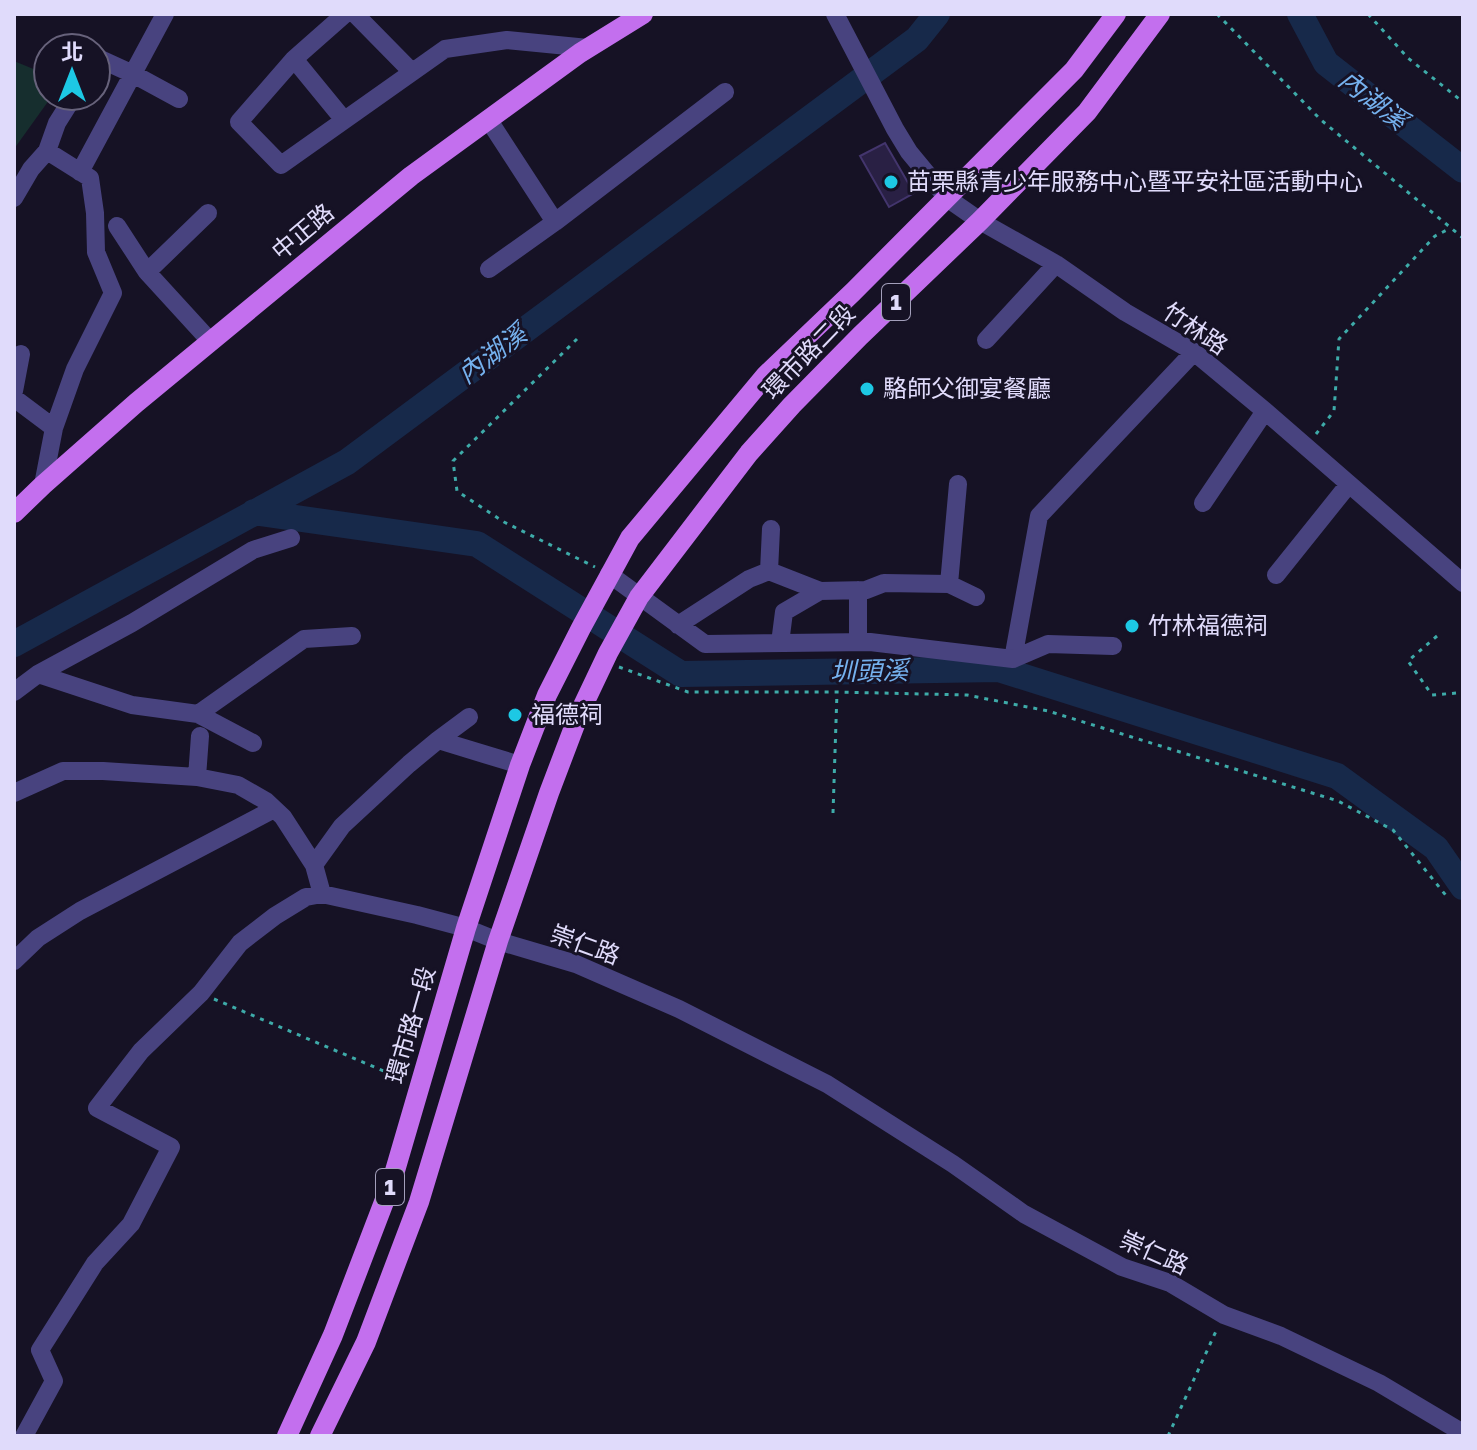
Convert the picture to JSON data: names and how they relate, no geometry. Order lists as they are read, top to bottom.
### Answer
{
  "streets": {
    "main road": [
      "中正路",
      "1",
      "環市路二段",
      "環市路一段"
    ],
    "street": ["竹林路", "崇仁路"]
  },
  "crossings": [
    ["1", "環市路二段"],
    ["1", "崇仁路"],
    ["竹林路", "環市路二段"],
    ["環市路二段", "環市路一段"],
    ["崇仁路", "環市路一段"]
  ],
  "water": ["內湖溪", "圳頭溪"],
  "places": [
    "苗栗縣青少年服務中心暨平安社區活動中心",
    "駱師父御宴餐廳",
    "竹林福德祠",
    "福德祠"
  ],
  "north": "top"
}
